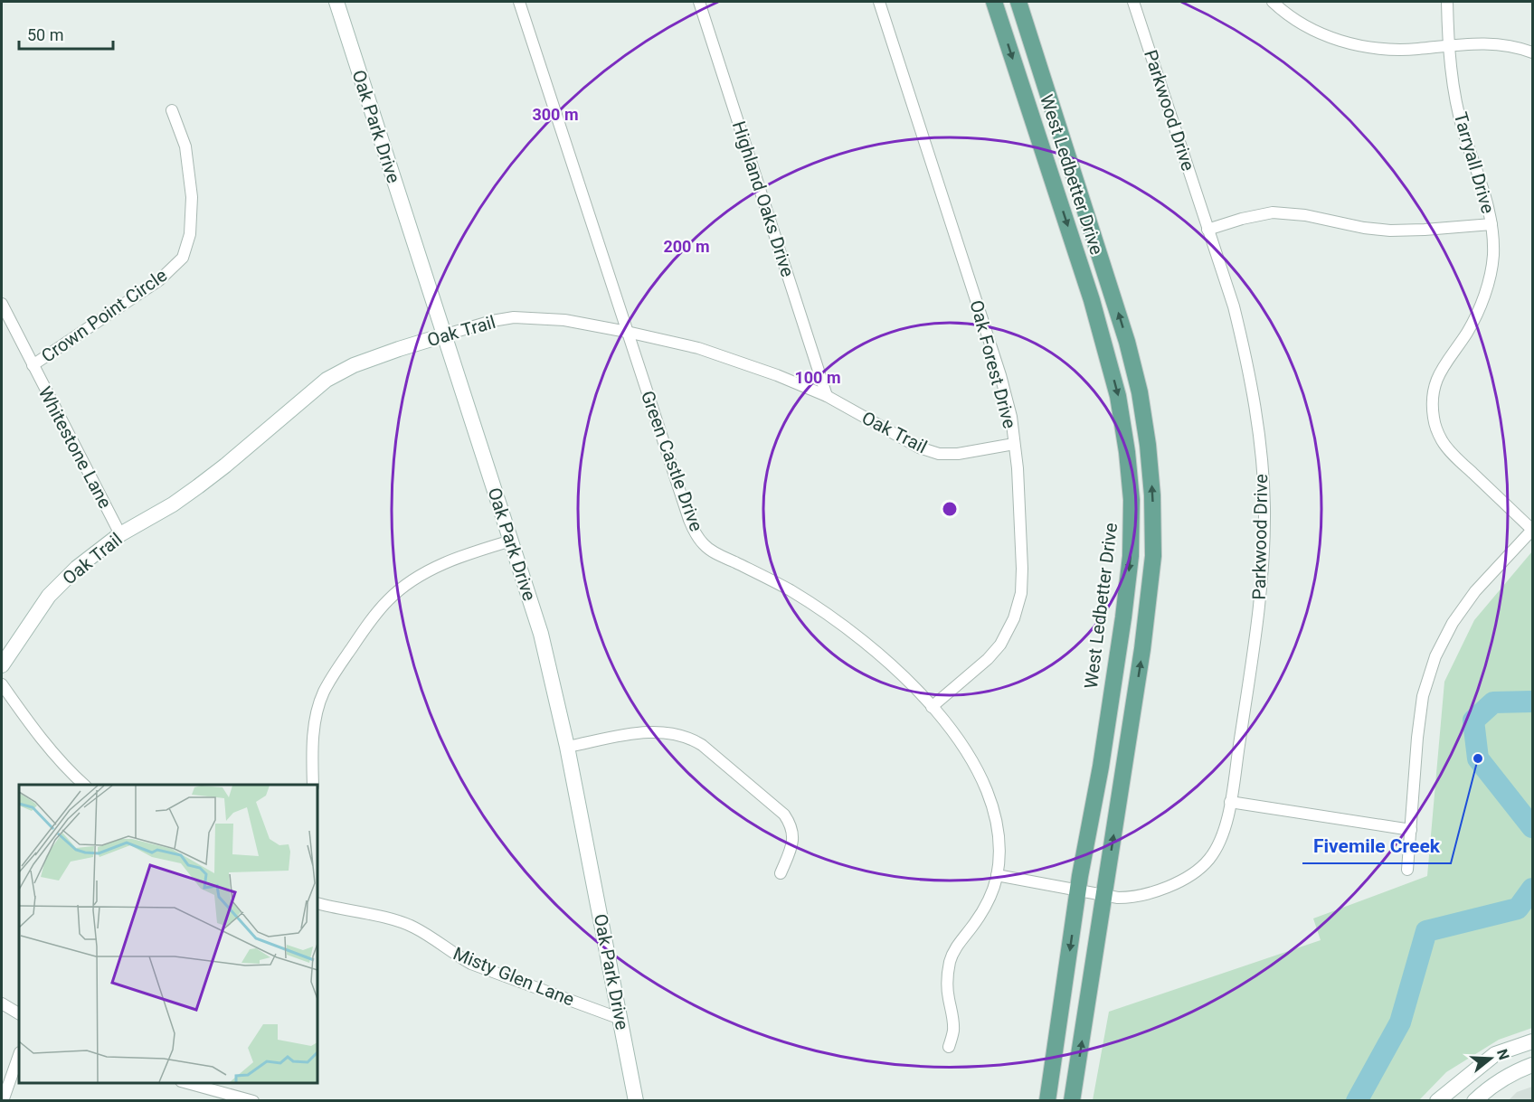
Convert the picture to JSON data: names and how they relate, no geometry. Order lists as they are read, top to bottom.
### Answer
{
  "streets": {
    "main road": ["West Ledbetter Drive"],
    "street": [
      "Parkwood Drive",
      "Oak Park Drive",
      "Tarryall Drive",
      "Highland Oaks Drive",
      "Crown Point Circle",
      "Oak Trail",
      "Oak Forest Drive",
      "Whitestone Lane",
      "Green Castle Drive",
      "Misty Glen Lane"
    ]
  },
  "crossings": [
    ["Parkwood Drive", "West Ledbetter Drive"],
    ["Parkwood Drive", "Green Castle Drive"],
    ["Oak Park Drive", "Oak Trail"],
    ["Oak Park Drive", "Misty Glen Lane"],
    ["Highland Oaks Drive", "Oak Trail"],
    ["Crown Point Circle", "Whitestone Lane"],
    ["Oak Trail", "Oak Forest Drive"],
    ["Oak Trail", "Whitestone Lane"],
    ["Oak Trail", "Green Castle Drive"],
    ["Oak Forest Drive", "Green Castle Drive"]
  ],
  "places": ["Fivemile Creek"],
  "scale_bar": "50 m",
  "north": "right",
  "rings": ["300 m", "200 m", "100 m"]
}
